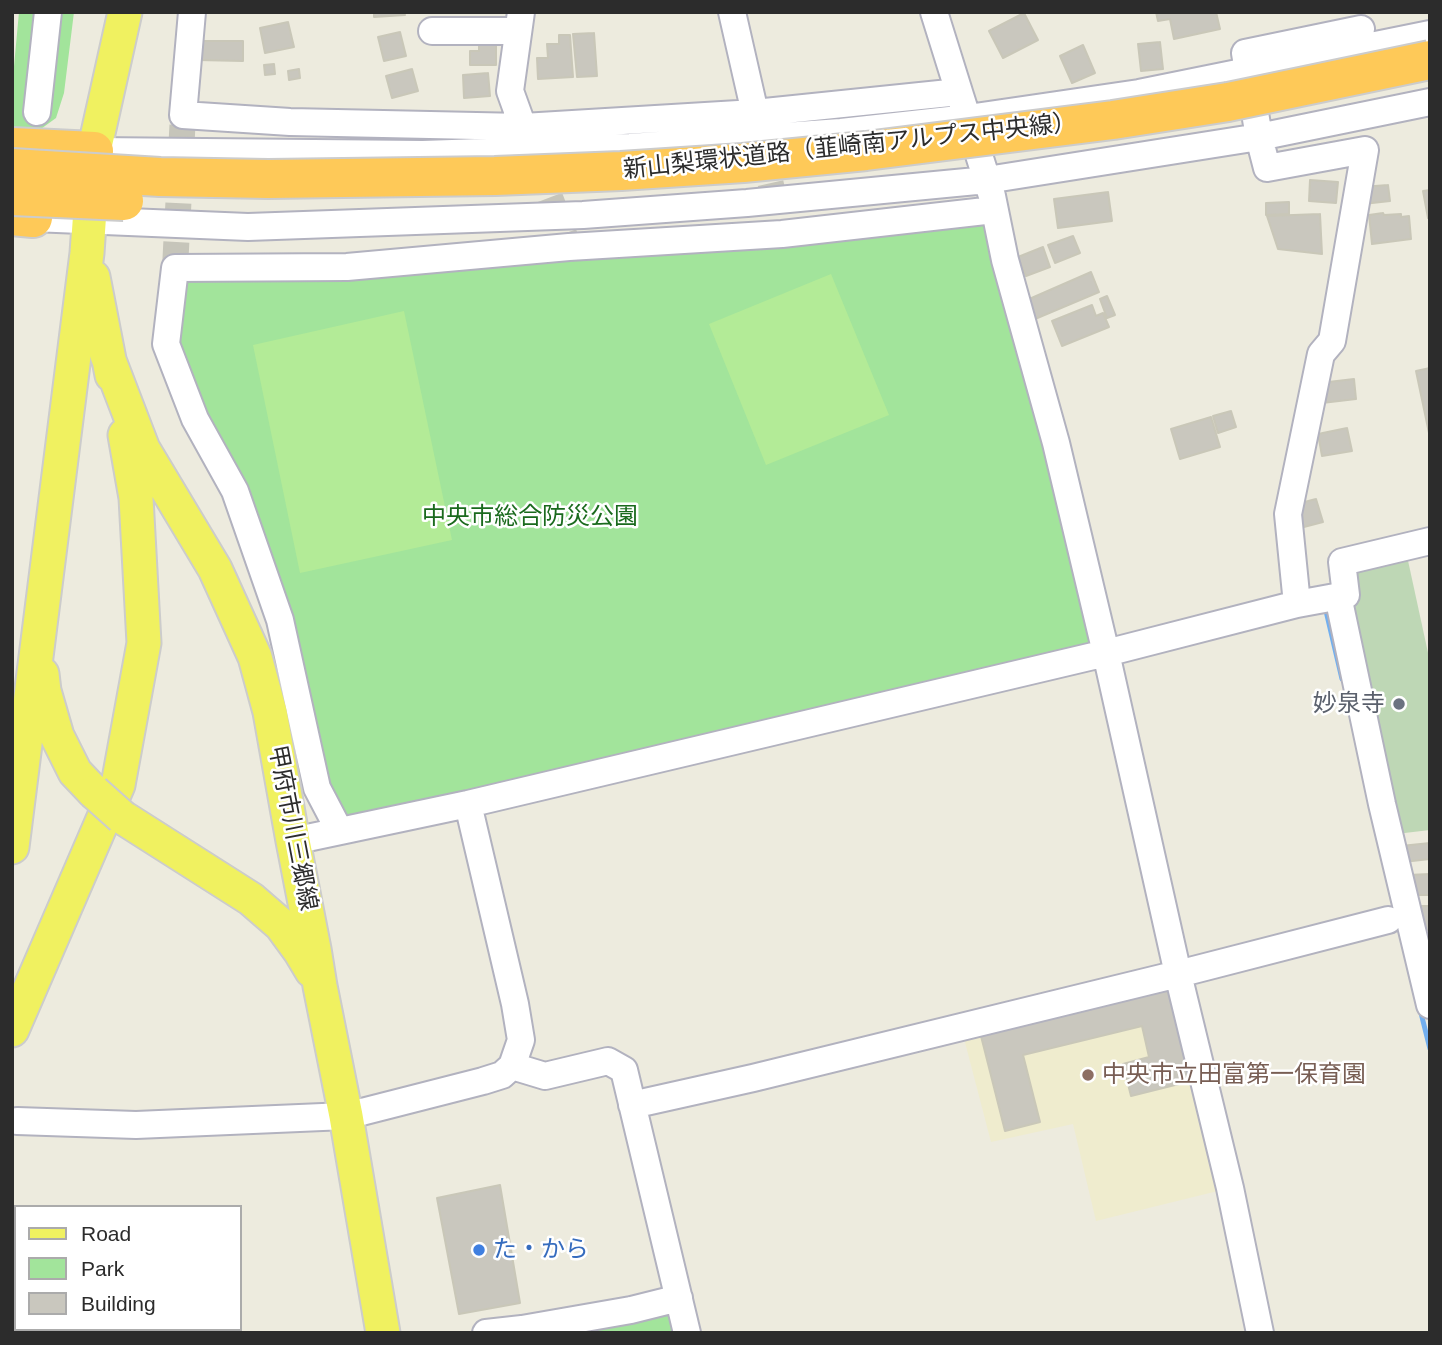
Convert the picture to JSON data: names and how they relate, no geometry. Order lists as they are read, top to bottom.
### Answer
{
  "streets": {
    "highway": ["新山梨環状道路（韮崎南アルプス中央線）"],
    "main road": ["甲府市川三郷線"]
  },
  "parks": ["中央市総合防災公園"],
  "places": ["妙泉寺", "中央市立田富第一保育園", "た・から"],
  "legend": ["Road", "Park", "Building"]
}
